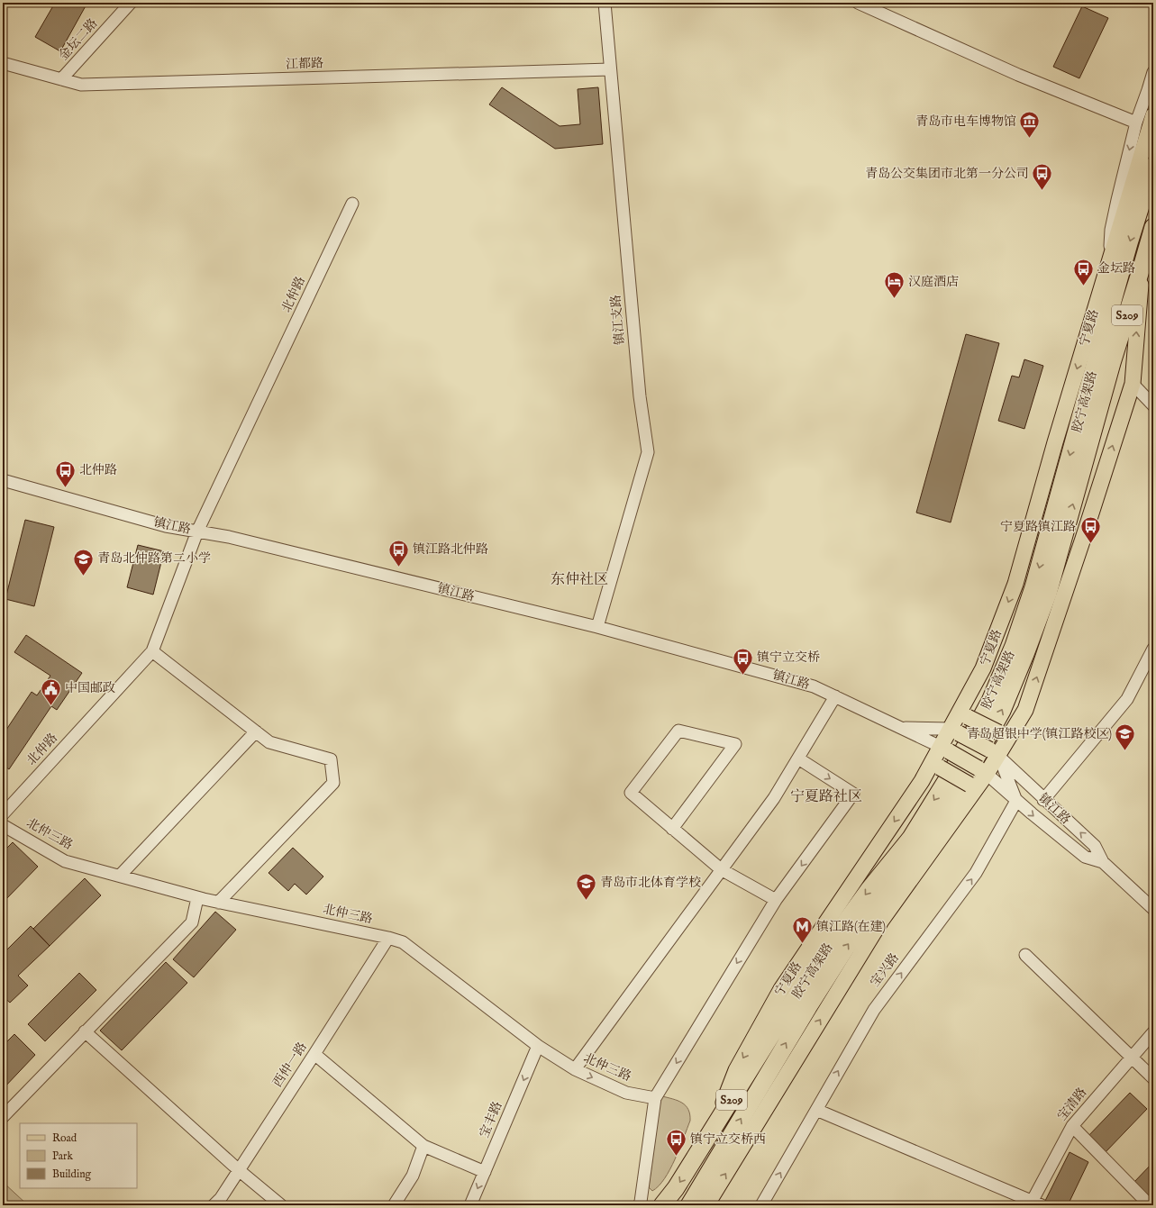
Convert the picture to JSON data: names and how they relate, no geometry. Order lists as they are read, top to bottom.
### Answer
{
  "streets": {
    "highway": ["S209", "胶宁高架路"],
    "main road": ["宁夏路", "镇江路"],
    "street": [
      "金坛二路",
      "江都路",
      "北仲路",
      "镇江支路",
      "北仲三路",
      "宝兴路",
      "西仲一路",
      "宝清路",
      "宝丰路"
    ]
  },
  "crossings": [
    ["金坛二路", "江都路"],
    ["江都路", "镇江支路"],
    ["北仲路", "镇江路"],
    ["镇江支路", "镇江路"],
    ["宁夏路", "胶宁高架路"],
    ["宁夏路", "镇江路"],
    ["镇江路", "宝兴路"],
    ["北仲三路", "西仲一路"],
    ["北仲三路", "宝丰路"]
  ],
  "one_way": ["宝兴路", "宝丰路"],
  "districts": ["东仲社区", "宁夏路社区"],
  "places": {
    "museum": ["青岛市电车博物馆"],
    "bus stop": [
      "青岛公交集团市北第一分公司",
      "金坛路",
      "北仲路",
      "宁夏路镇江路",
      "镇江路北仲路",
      "镇宁立交桥",
      "镇宁立交桥西"
    ],
    "hotel": ["汉庭酒店"],
    "school or university": ["青岛北仲路第二小学", "青岛超银中学(镇江路校区)", "青岛市北体育学校"],
    "public building": ["中国邮政"],
    "metro station": ["镇江路(在建)"]
  },
  "legend": ["Road", "Park", "Building"]
}
